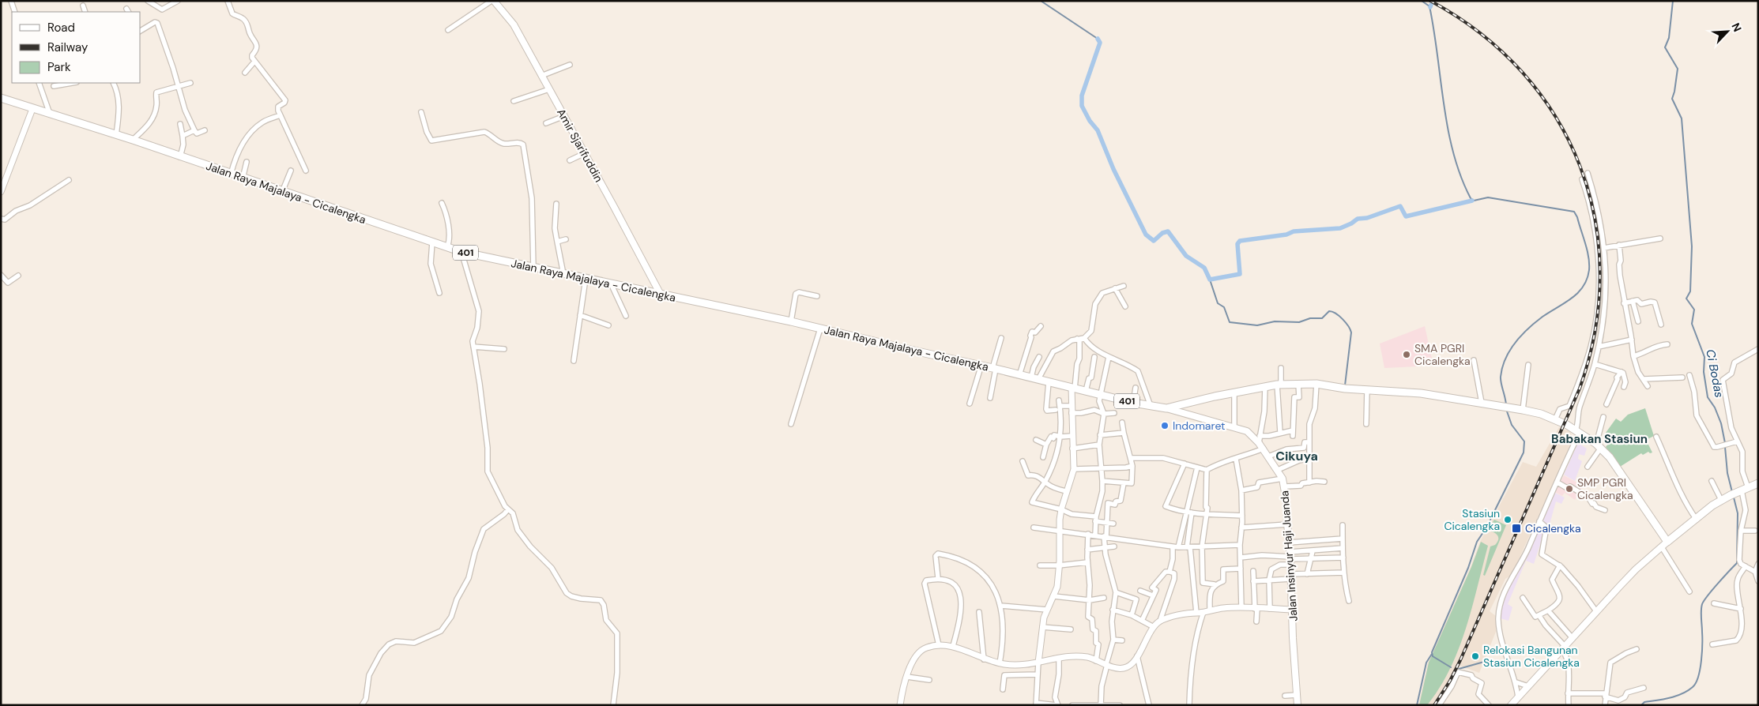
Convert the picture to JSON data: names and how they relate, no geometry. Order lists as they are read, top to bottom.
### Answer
{
  "streets": {
    "main road": [
      "Amir Sjarifuddin",
      "Jalan Raya Majalaya - Cicalengka",
      "401",
      "Jalan Insinyur Haji Juanda"
    ]
  },
  "crossings": [
    ["Amir Sjarifuddin", "Jalan Raya Majalaya - Cicalengka"],
    ["Jalan Raya Majalaya - Cicalengka", "Jalan Insinyur Haji Juanda"]
  ],
  "districts": ["Babakan Stasiun", "Cikuya"],
  "water": ["Ci Bodas"],
  "places": {
    "other": [
      "SMA PGRI Cicalengka",
      "Indomaret",
      "SMP PGRI Cicalengka",
      "Stasiun Cicalengka",
      "Relokasi Bangunan Stasiun Cicalengka"
    ],
    "transit": ["Cicalengka"]
  },
  "legend": ["Road", "Railway", "Park"],
  "north": "top right"
}
